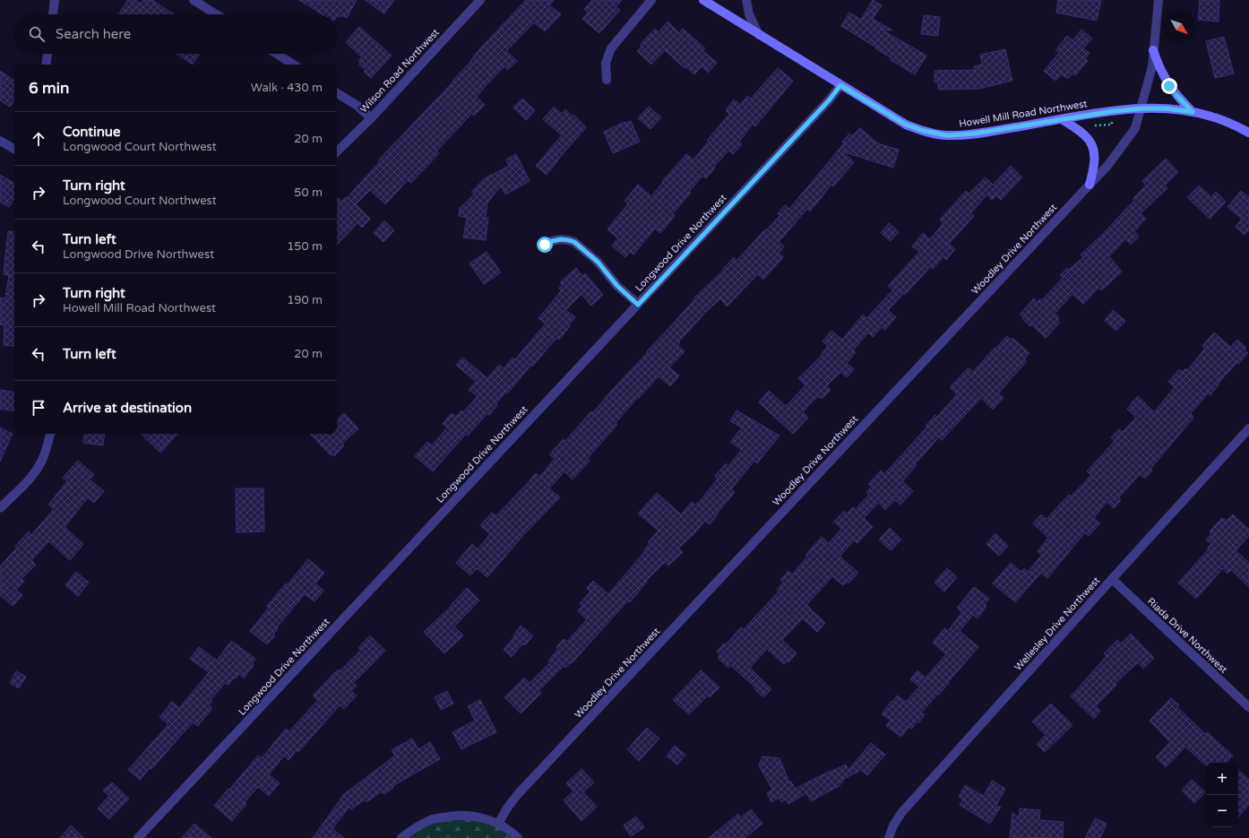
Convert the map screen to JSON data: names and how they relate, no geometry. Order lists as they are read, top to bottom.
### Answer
{
  "streets": {
    "main road": ["Howell Mill Road Northwest"],
    "street": [
      "Wilson Road Northwest",
      "Longwood Drive Northwest",
      "Woodley Drive Northwest",
      "Wellesley Drive Northwest",
      "Riada Drive Northwest"
    ]
  },
  "crossings": [
    ["Howell Mill Road Northwest", "Longwood Drive Northwest"],
    ["Howell Mill Road Northwest", "Woodley Drive Northwest"],
    ["Wellesley Drive Northwest", "Riada Drive Northwest"]
  ],
  "north": "bottom right",
  "page": {
    "search": "Search here",
    "heading": ["6 min", "Walk · 430 m"],
    "list": [
      ["Continue", "Longwood Court Northwest", "20 m"],
      ["Turn right", "Longwood Court Northwest", "50 m"],
      ["Turn left", "Longwood Drive Northwest", "150 m"],
      ["Turn right", "Howell Mill Road Northwest", "190 m"],
      ["Turn left", "20 m"],
      "Arrive at destination"
    ],
    "map_buttons": ["+", "−"]
  }
}
